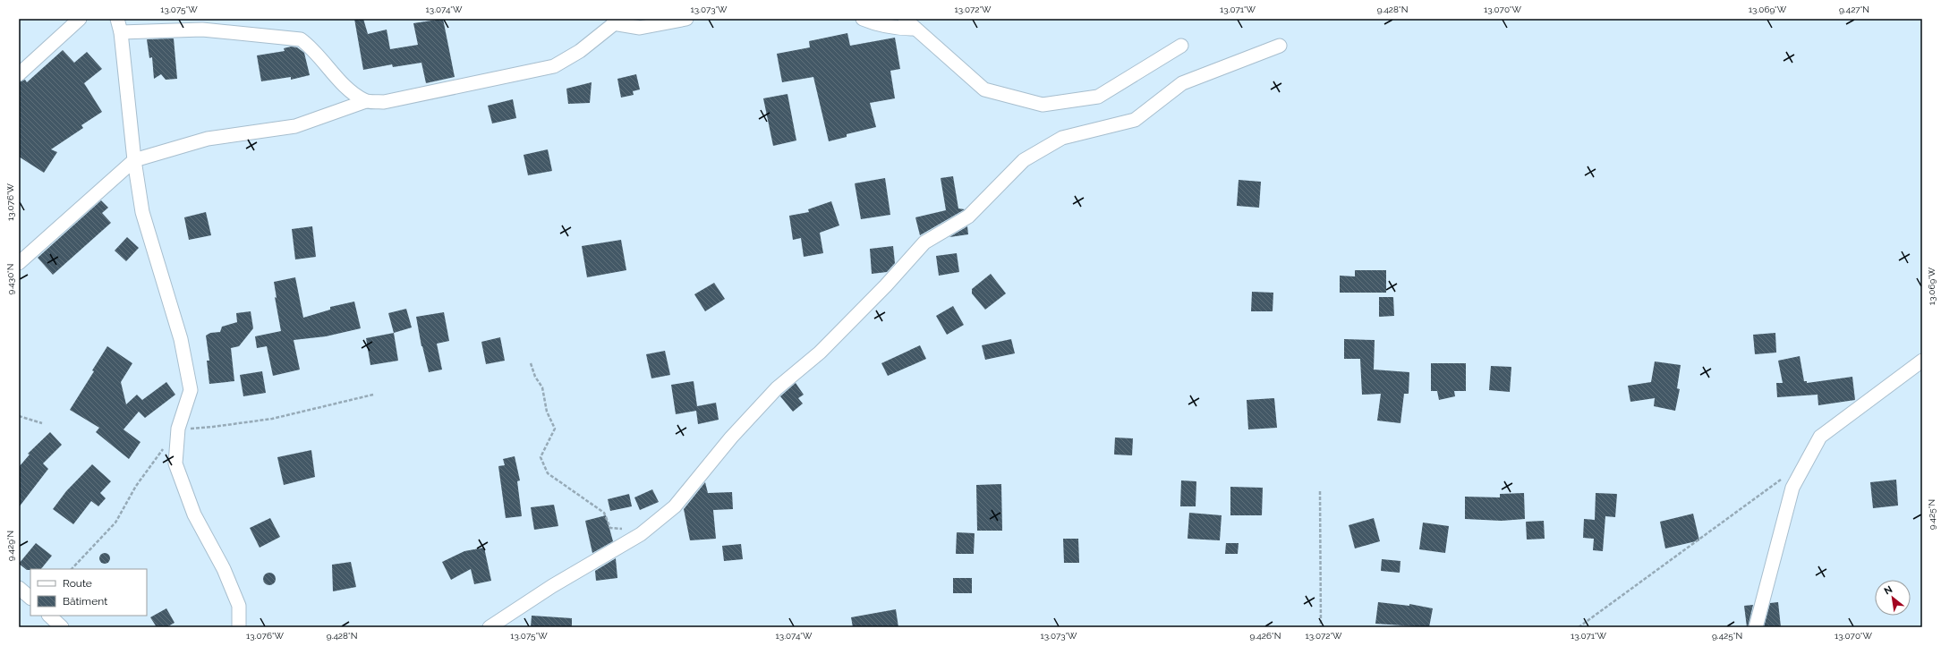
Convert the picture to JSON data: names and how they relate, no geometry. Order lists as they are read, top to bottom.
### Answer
{
  "legend": ["Route", "Bâtiment"],
  "north": "top left",
  "coordinates": [
    "13.075°W",
    "13.074°W",
    "13.073°W",
    "13.072°W",
    "13.071°W",
    "9.428°N",
    "13.070°W",
    "13.069°W",
    "9.427°N",
    "13.076°W",
    "9.430°N",
    "9.425°N",
    "9.429°N",
    "9.426°N"
  ]
}
